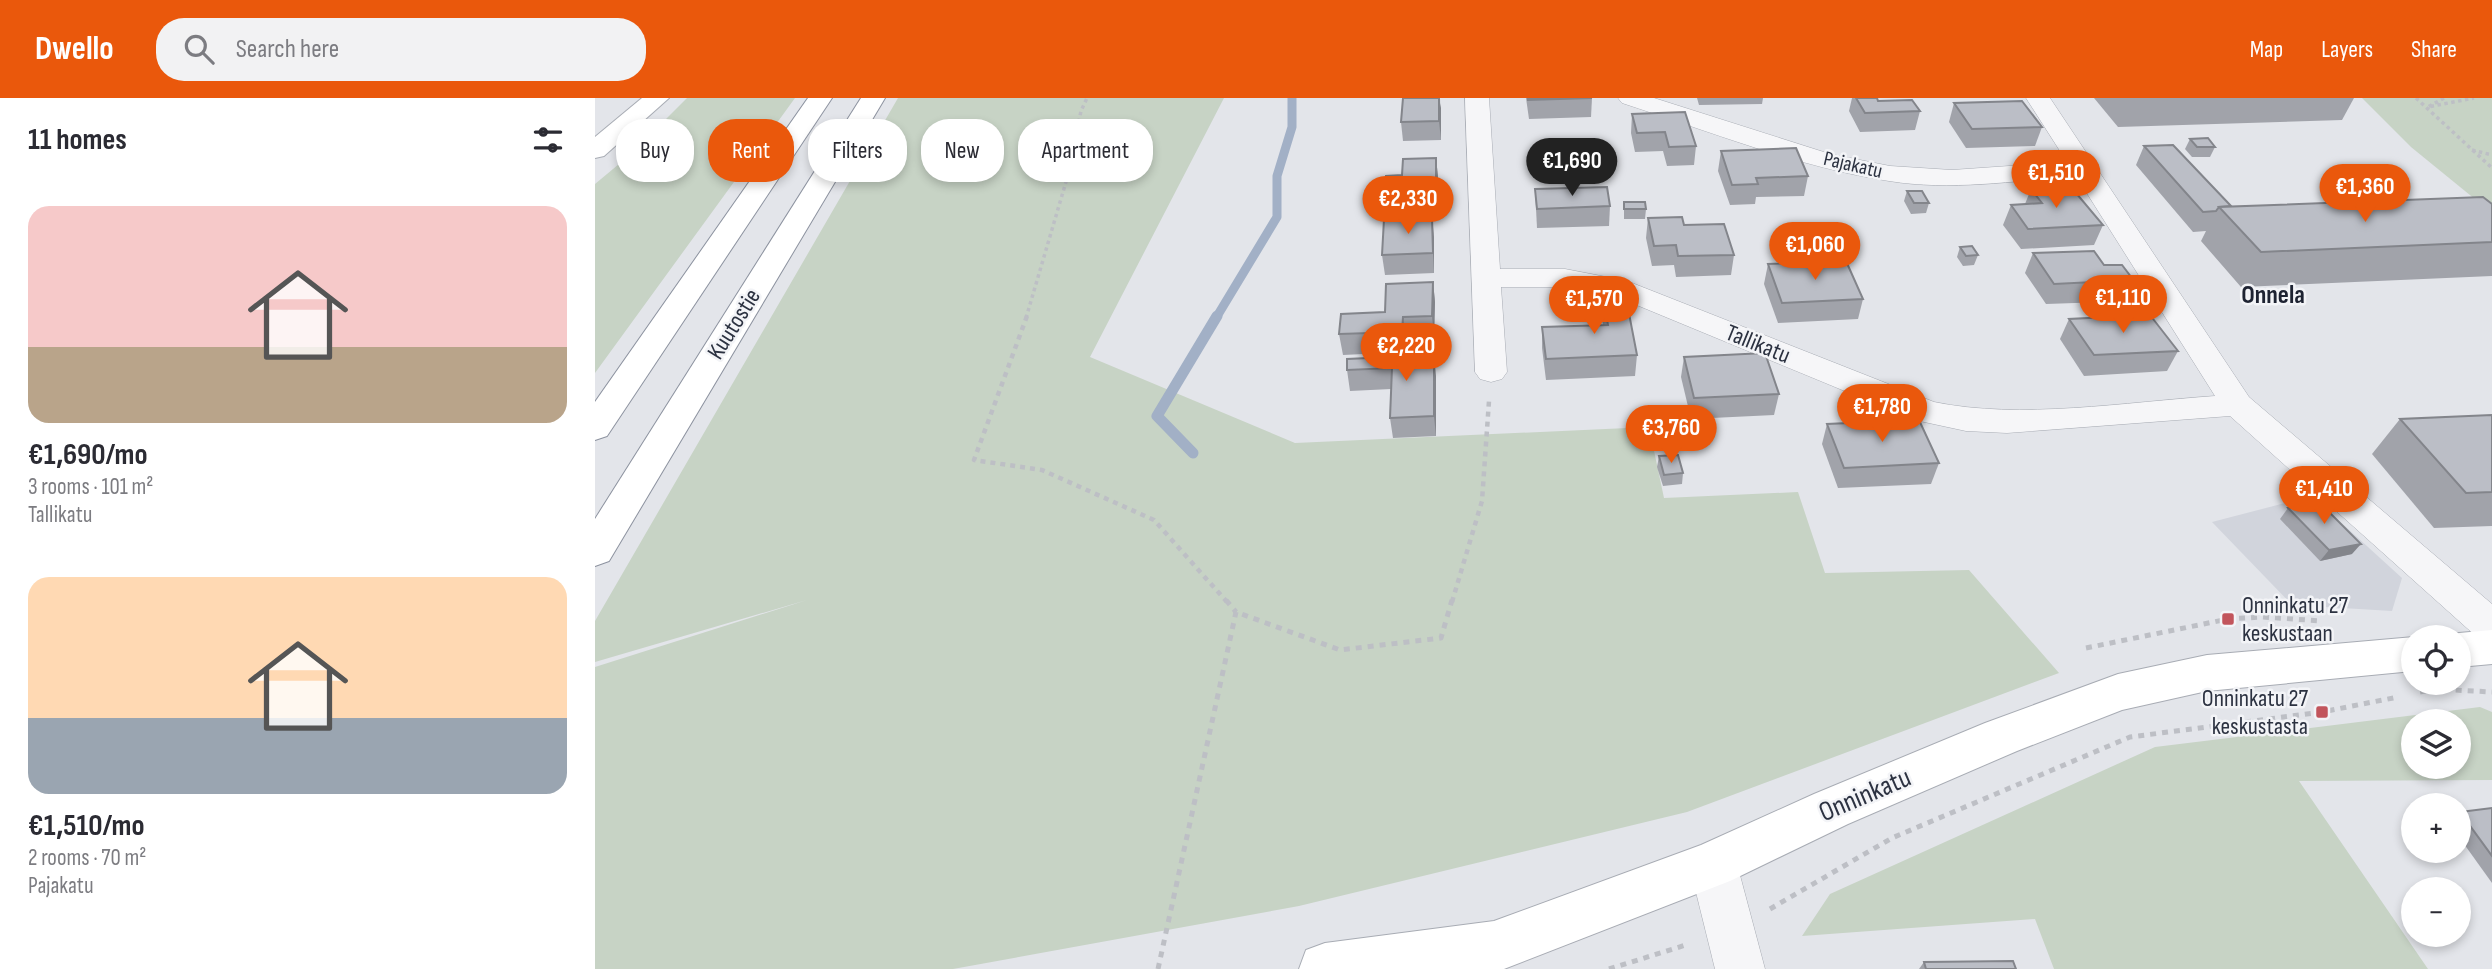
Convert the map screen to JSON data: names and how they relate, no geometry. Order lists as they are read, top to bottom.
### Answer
{
  "streets": {
    "main road": ["Kuutostie", "Onninkatu"],
    "street": ["Pajakatu", "Tallikatu"]
  },
  "districts": ["Onnela"],
  "places": {
    "transit": ["Onninkatu 27 keskustaan", "Onninkatu 27 keskustasta"]
  },
  "page": {
    "header": "Dwello",
    "search": "Search here",
    "nav": ["Map", "Layers", "Share"],
    "heading": "11 homes",
    "chip": [
      "Buy",
      "Rent",
      "Filters",
      "New",
      "Apartment"
    ],
    "price": [
      "€1,690",
      "€1,510",
      "€1,360",
      "€2,330",
      "€1,060",
      "€1,110",
      "€1,570",
      "€2,220",
      "€1,780",
      "€3,760",
      "€1,410"
    ],
    "list": [
      {
        "name": "€1,690/mo",
        "note": "3 rooms · 101 m² · Tallikatu"
      },
      {
        "name": "€1,510/mo",
        "note": "2 rooms · 70 m² · Pajakatu"
      }
    ],
    "map_buttons": ["+", "−"]
  }
}
